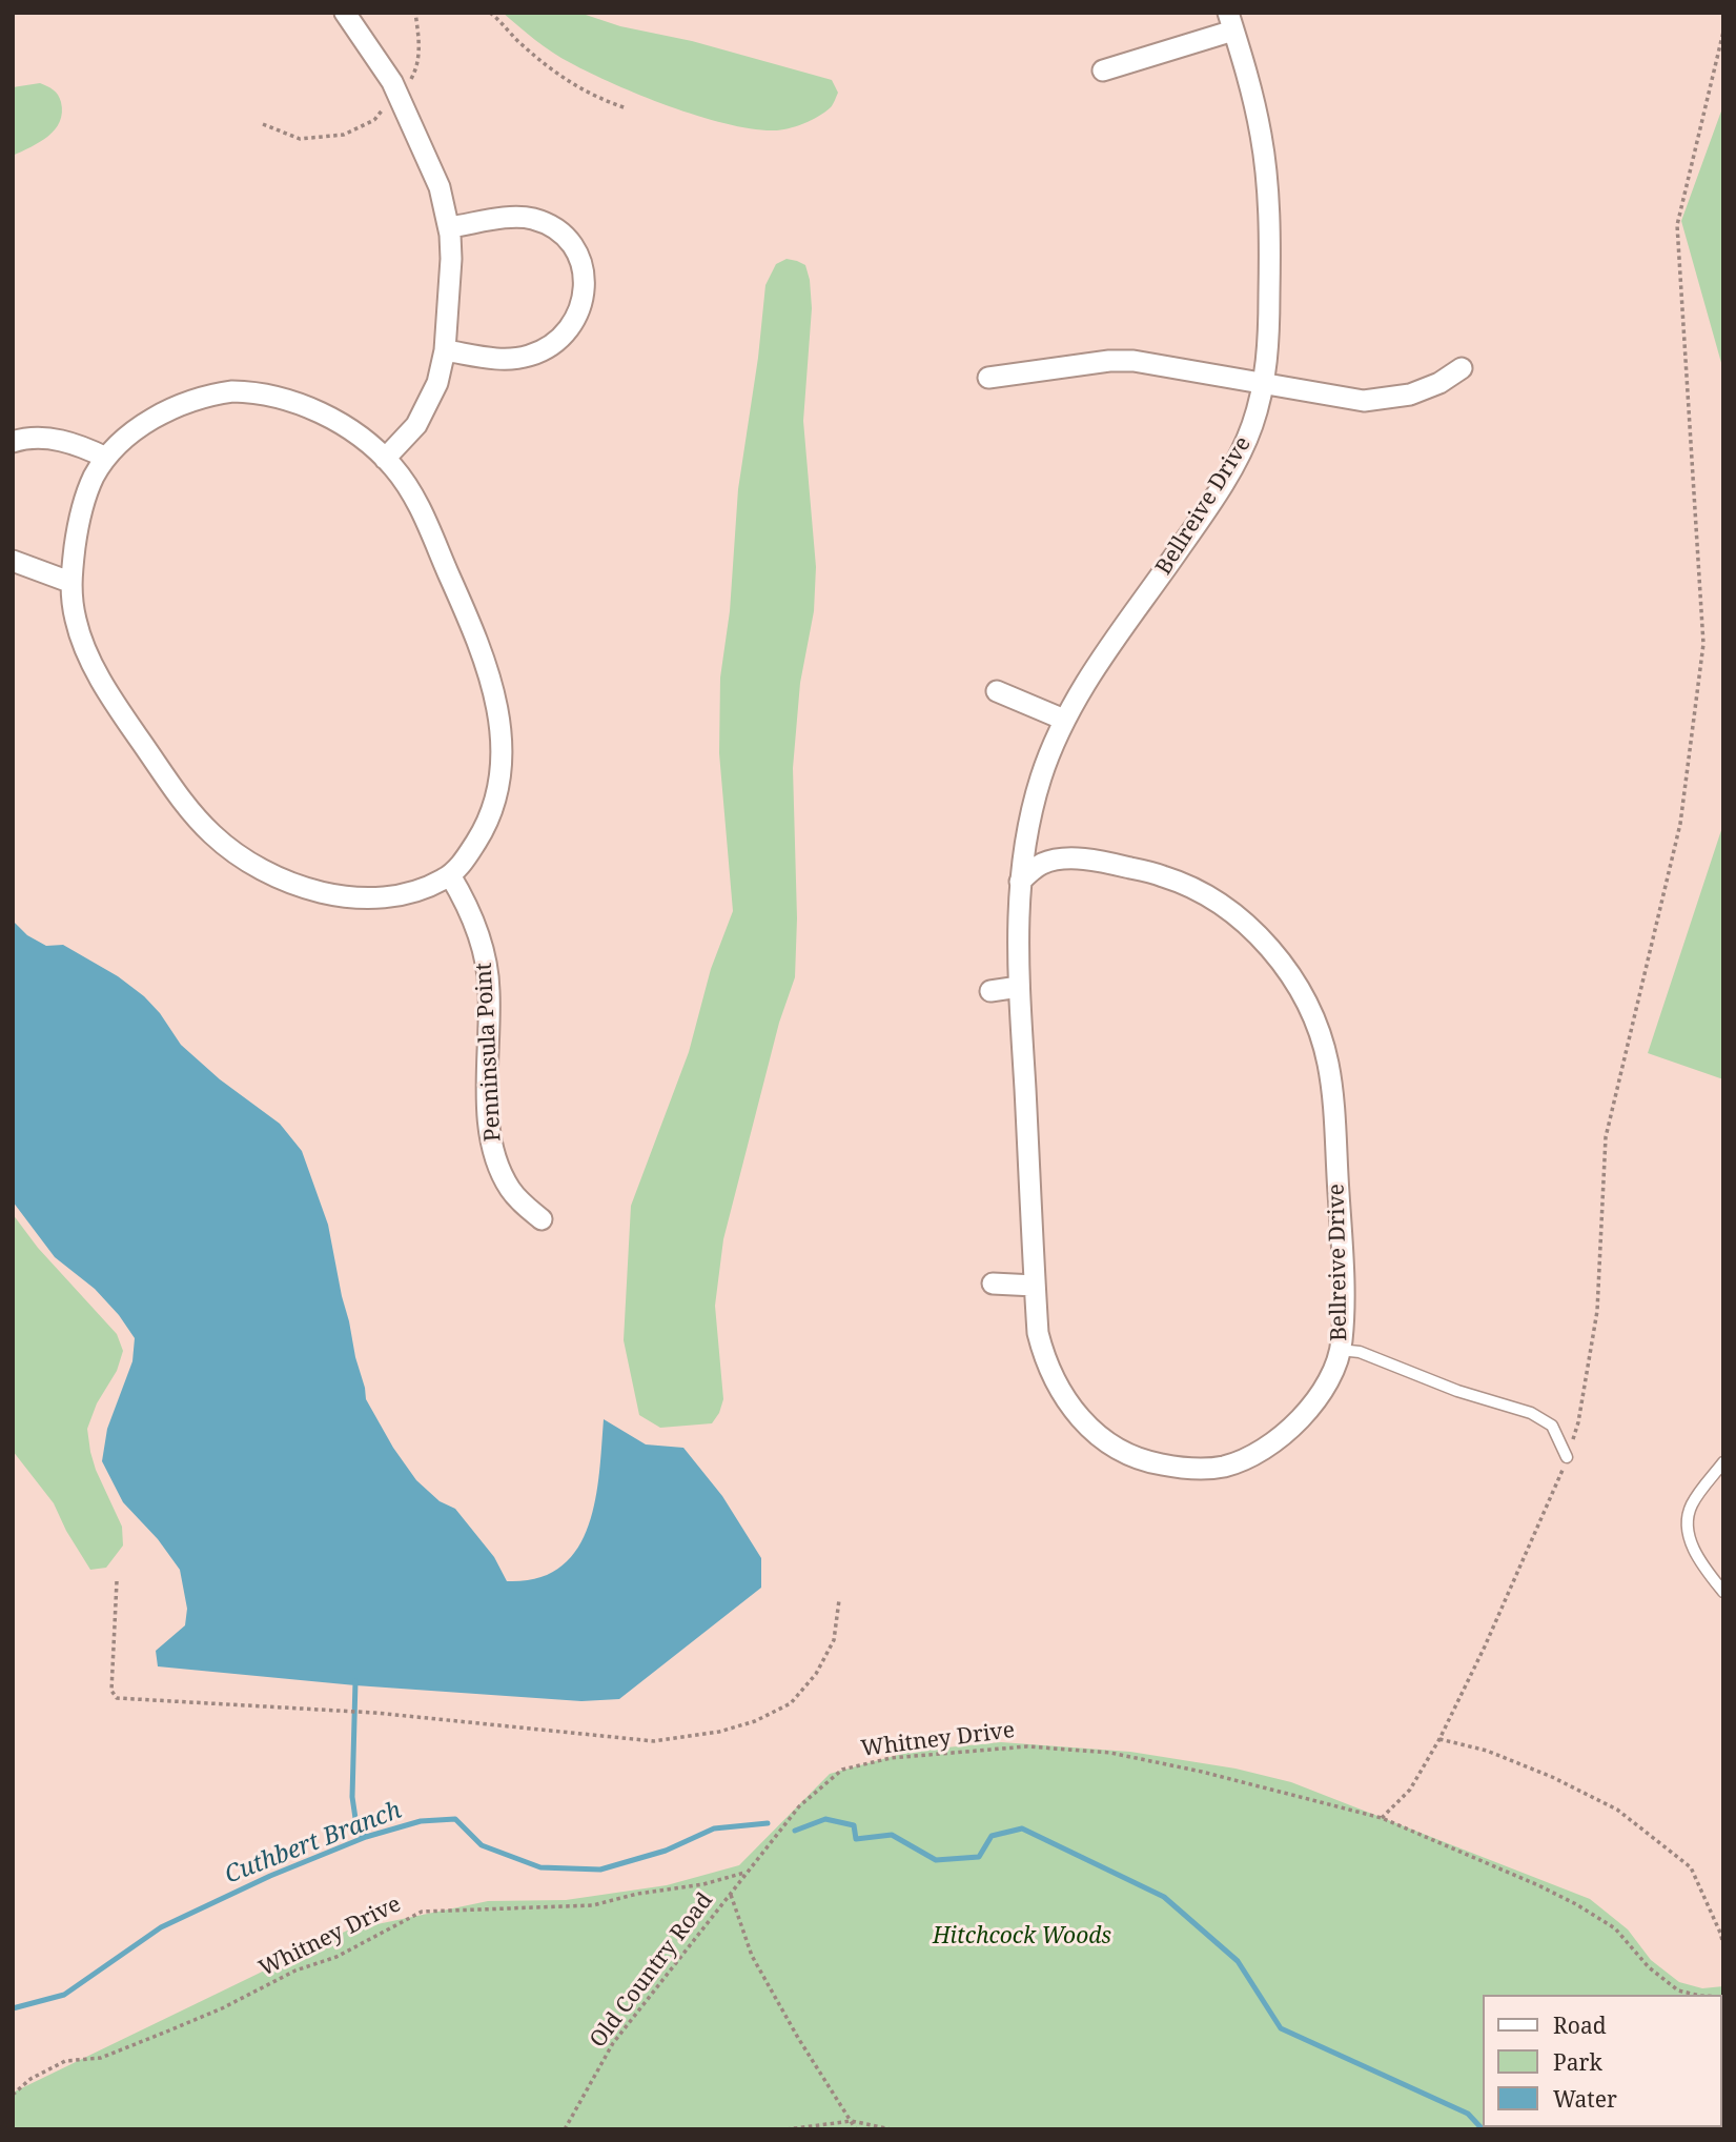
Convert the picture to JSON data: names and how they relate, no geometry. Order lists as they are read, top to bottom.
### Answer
{
  "streets": {
    "street": ["Bellreive Drive", "Penninsula Point"],
    "path": ["Whitney Drive", "Old Country Road"]
  },
  "crossings": [
    ["Whitney Drive", "Old Country Road"]
  ],
  "water": ["Cuthbert Branch"],
  "parks": ["Hitchcock Woods"],
  "legend": ["Road", "Park", "Water"]
}
